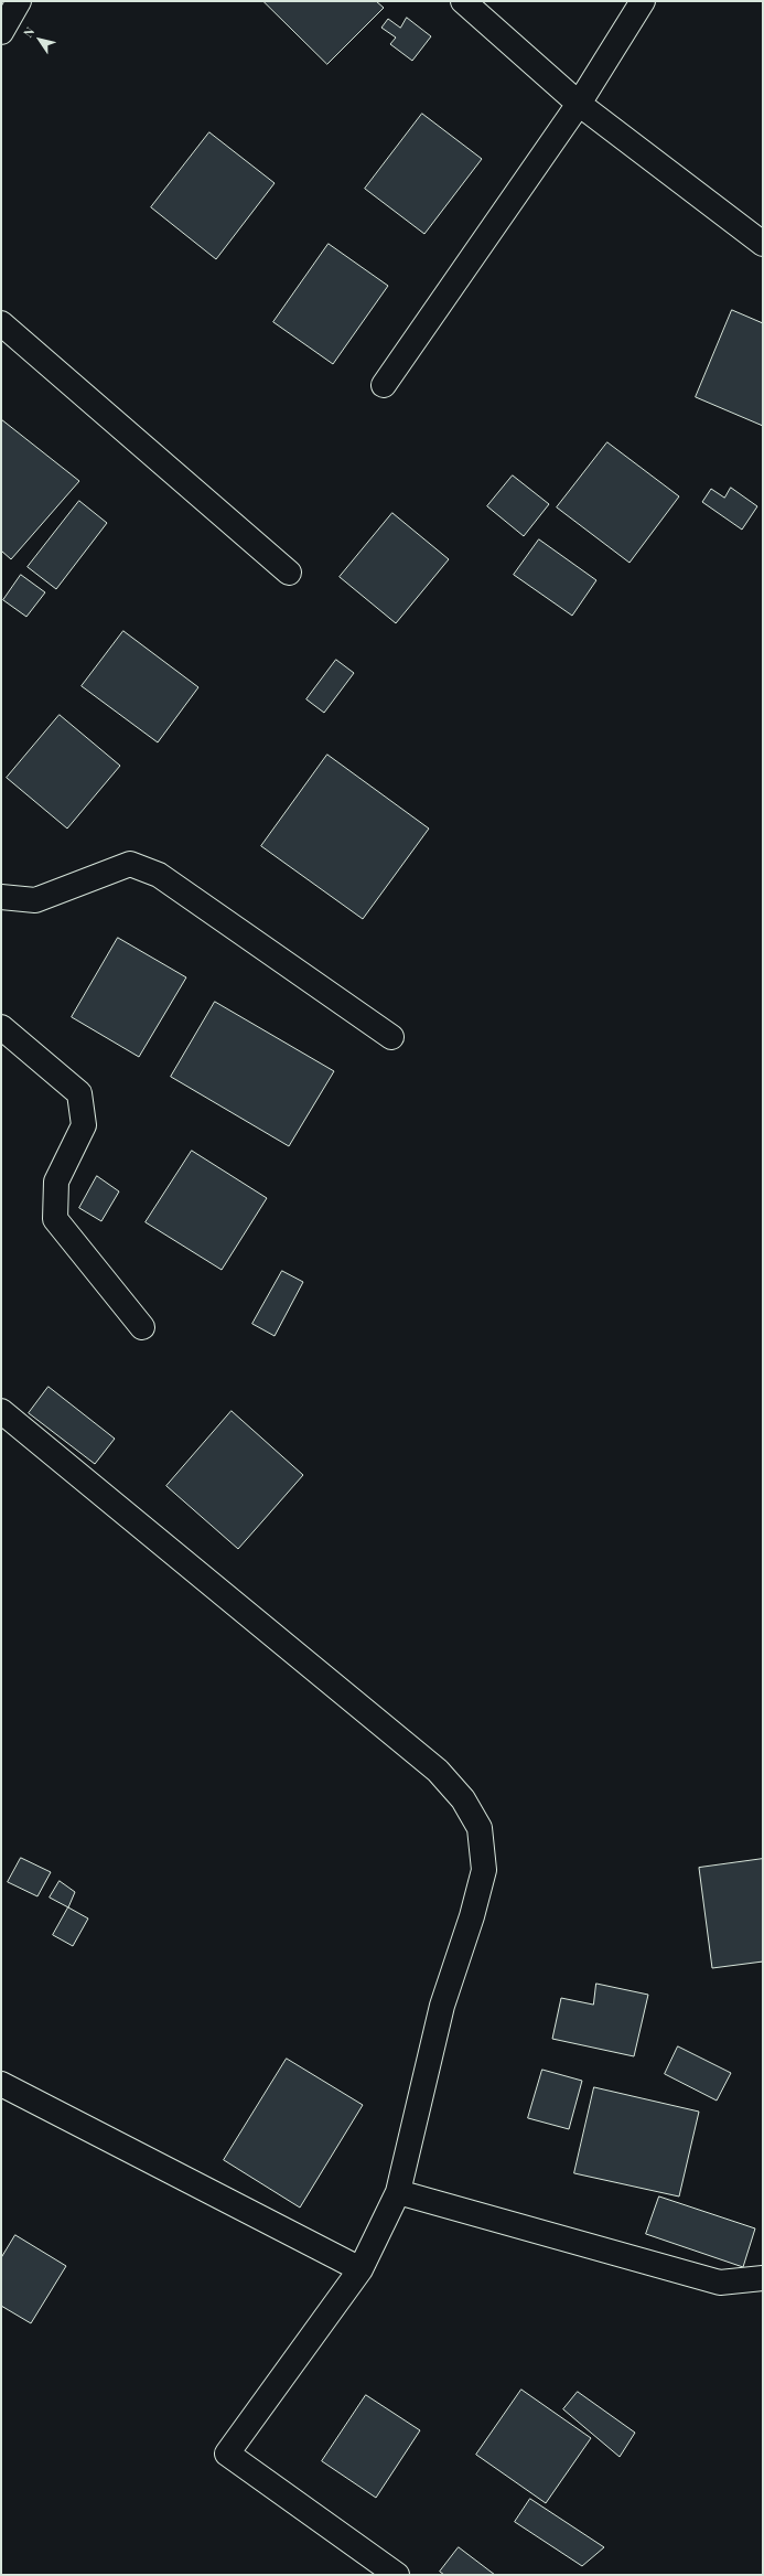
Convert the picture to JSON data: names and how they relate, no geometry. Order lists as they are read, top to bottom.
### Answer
{
  "north": "top left"
}
